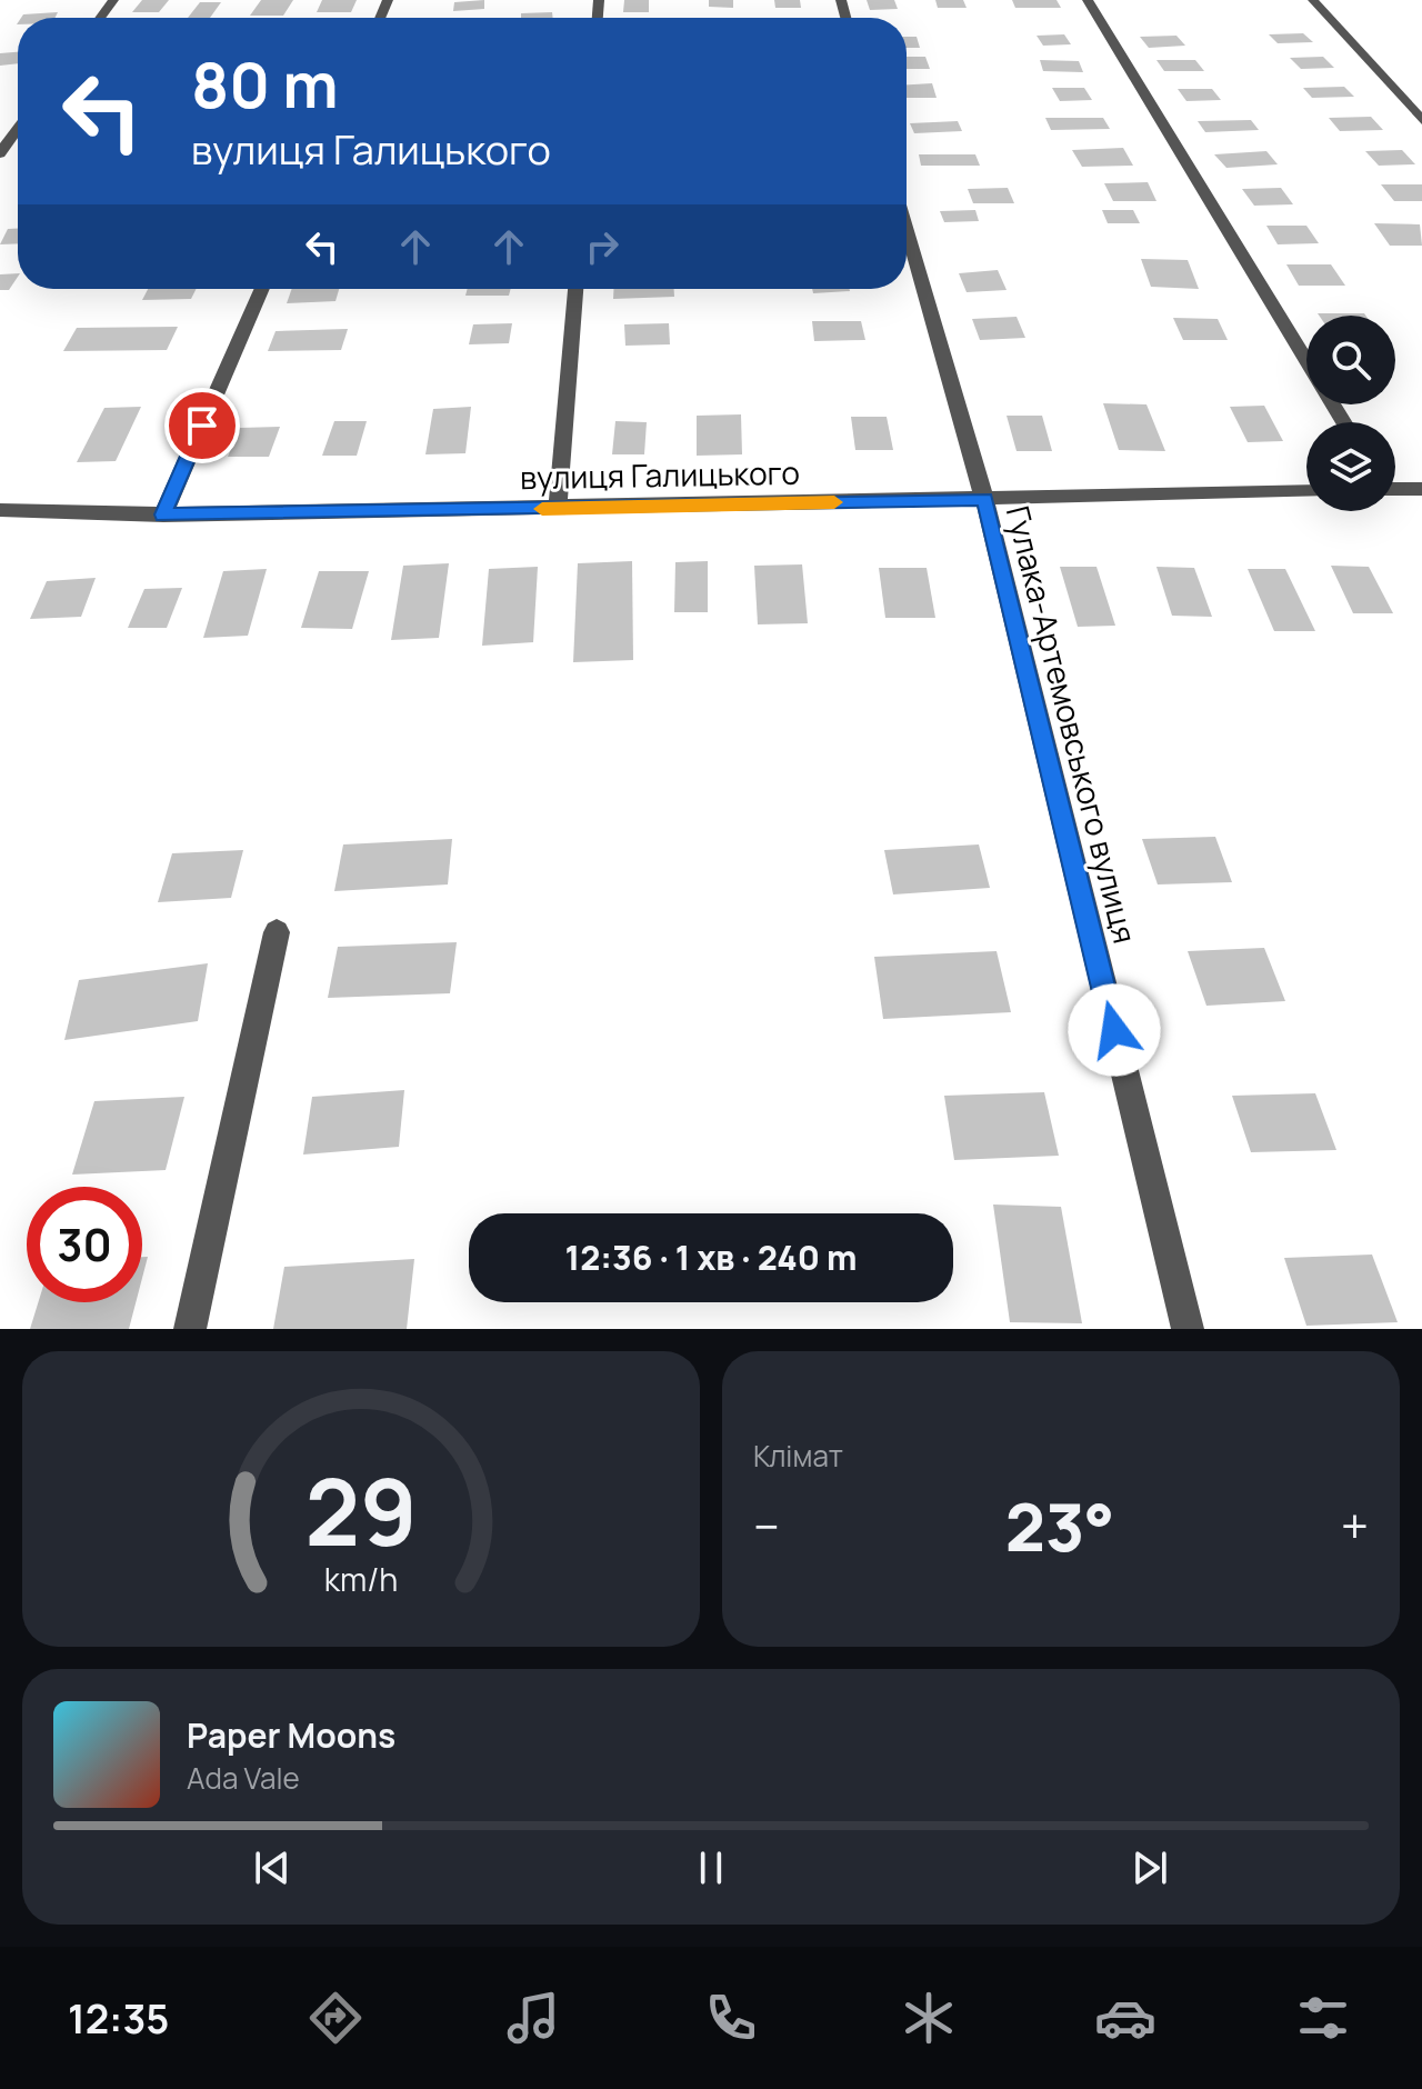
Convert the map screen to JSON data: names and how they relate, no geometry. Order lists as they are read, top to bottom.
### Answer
{
  "streets": {
    "street": ["вулиця Галицького", "Гулака-Артемовського вулиця"]
  },
  "crossings": [
    ["вулиця Галицького", "Гулака-Артемовського вулиця"]
  ],
  "page": {
    "turn": ["80 m", "вулиця Галицького"],
    "limit": "30",
    "trip": "12:36 · 1 хв · 240 m",
    "tile": "Клімат",
    "heat": ["−", "23°", "+"],
    "song": ["Paper Moons", "Ada Vale"],
    "tabs": "12:35",
    "gauge": ["29", "km/h"]
  }
}
